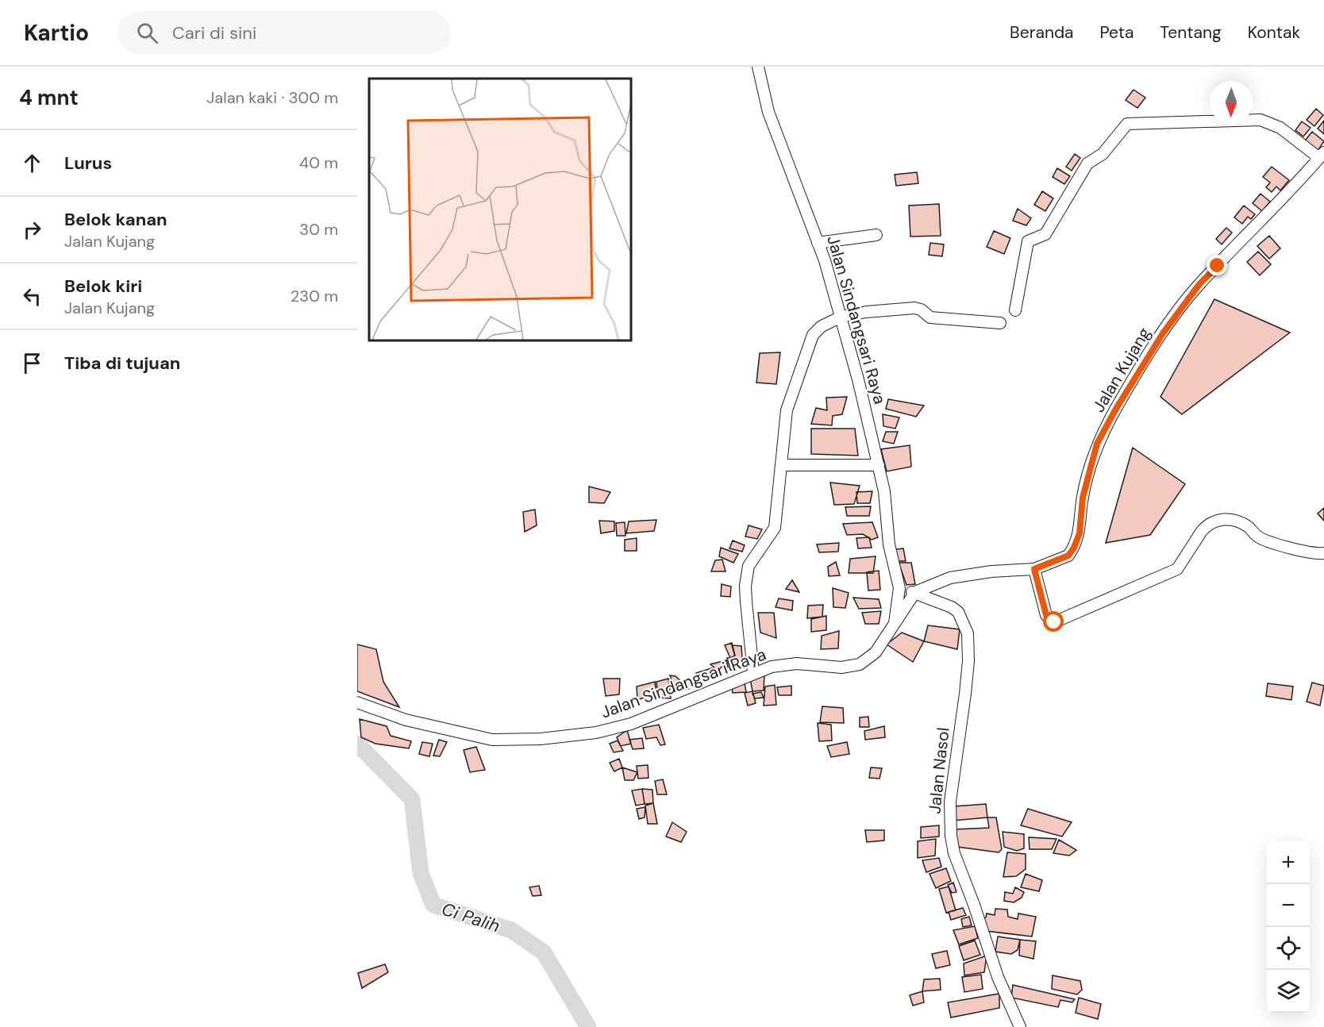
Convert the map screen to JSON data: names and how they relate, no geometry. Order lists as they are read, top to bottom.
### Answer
{
  "streets": {
    "street": ["Jalan Sindangsari Raya", "Jalan Kujang", "Jalan Nasol"]
  },
  "crossings": [
    ["Jalan Sindangsari Raya", "Jalan Kujang"],
    ["Jalan Sindangsari Raya", "Jalan Nasol"],
    ["Jalan Kujang", "Jalan Nasol"]
  ],
  "water": ["Ci Palih"],
  "north": "bottom",
  "page": {
    "header": "Kartio",
    "search": "Cari di sini",
    "nav": [
      "Beranda",
      "Peta",
      "Tentang",
      "Kontak"
    ],
    "heading": ["4 mnt", "Jalan kaki · 300 m"],
    "list": [
      ["Lurus", "40 m"],
      ["Belok kanan", "Jalan Kujang", "30 m"],
      ["Belok kiri", "Jalan Kujang", "230 m"],
      "Tiba di tujuan"
    ],
    "map_buttons": ["+", "−"]
  }
}
